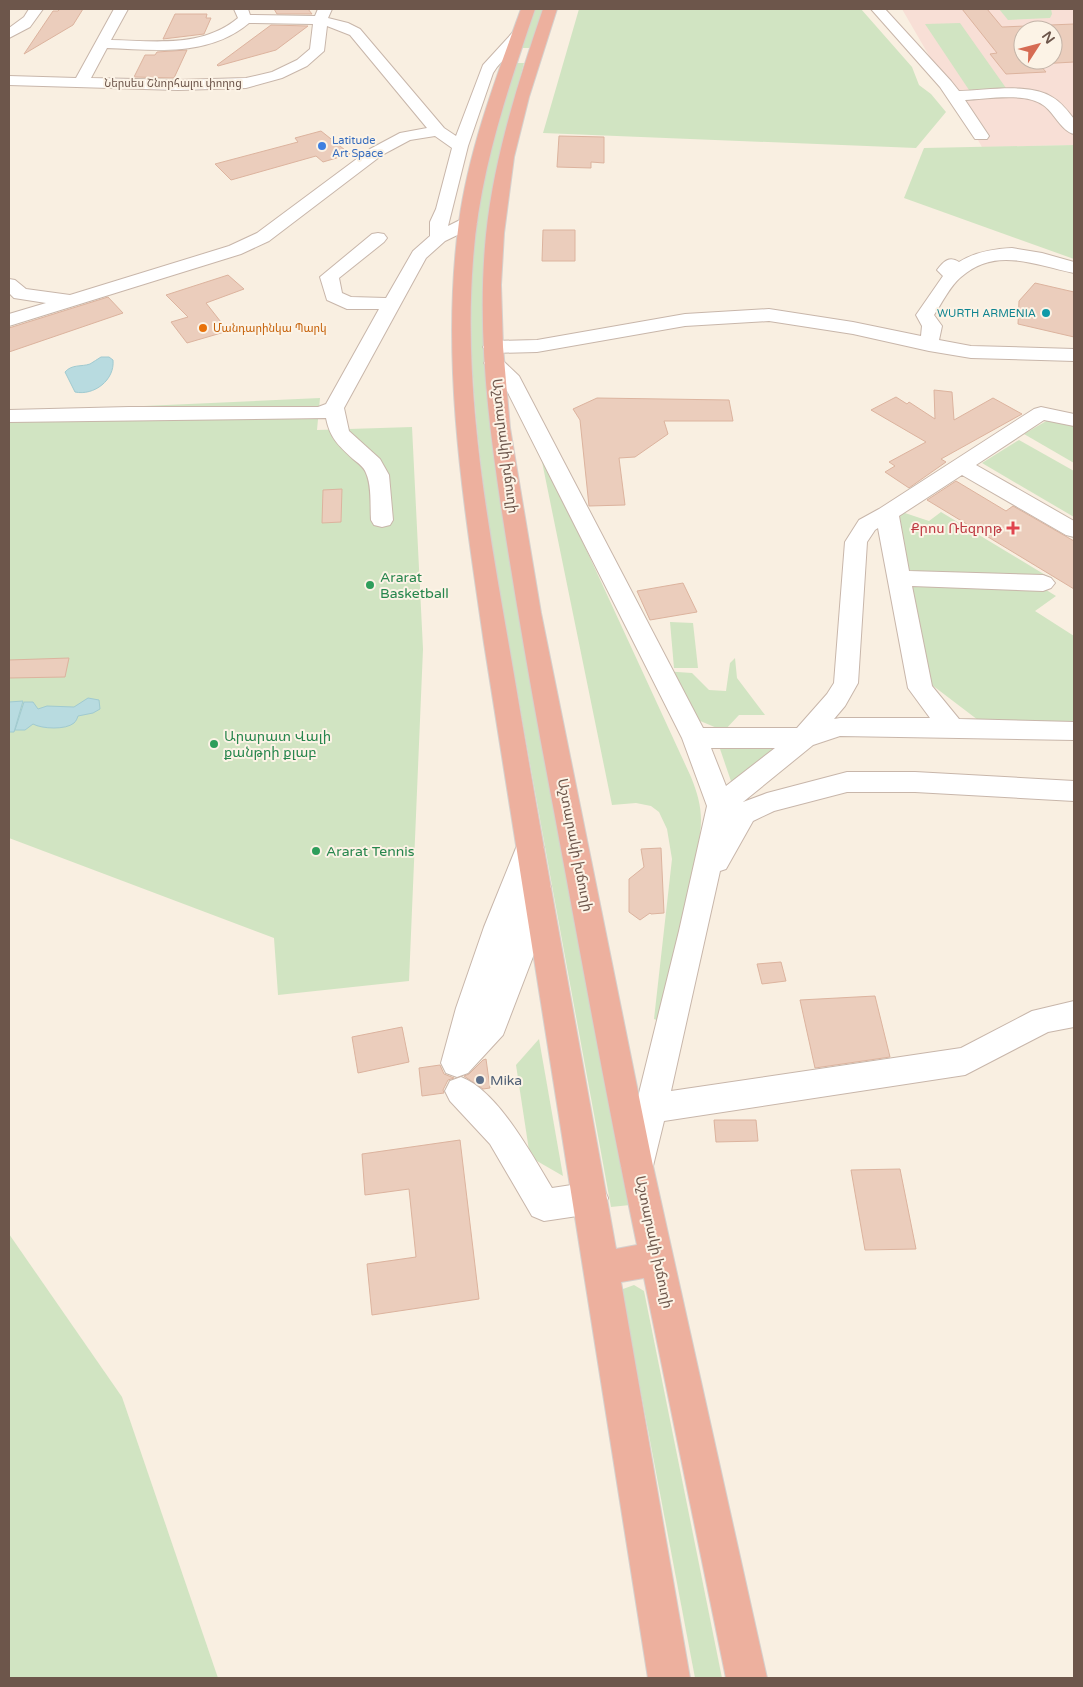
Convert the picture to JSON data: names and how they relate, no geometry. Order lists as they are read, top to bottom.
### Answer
{
  "streets": {
    "highway": ["Աշտարակի խճուղի"],
    "street": ["Ներսես Շնորհալու փողոց"]
  },
  "places": {
    "other": [
      "Latitude Art Space",
      "WURTH ARMENIA",
      "Մանդարինկա Պարկ",
      "Ararat Basketball",
      "Արարատ Վալի քանթրի քլաբ",
      "Ararat Tennis",
      "Mika"
    ],
    "health": ["Քրոս Ռեզորթ"]
  },
  "north": "top right"
}
